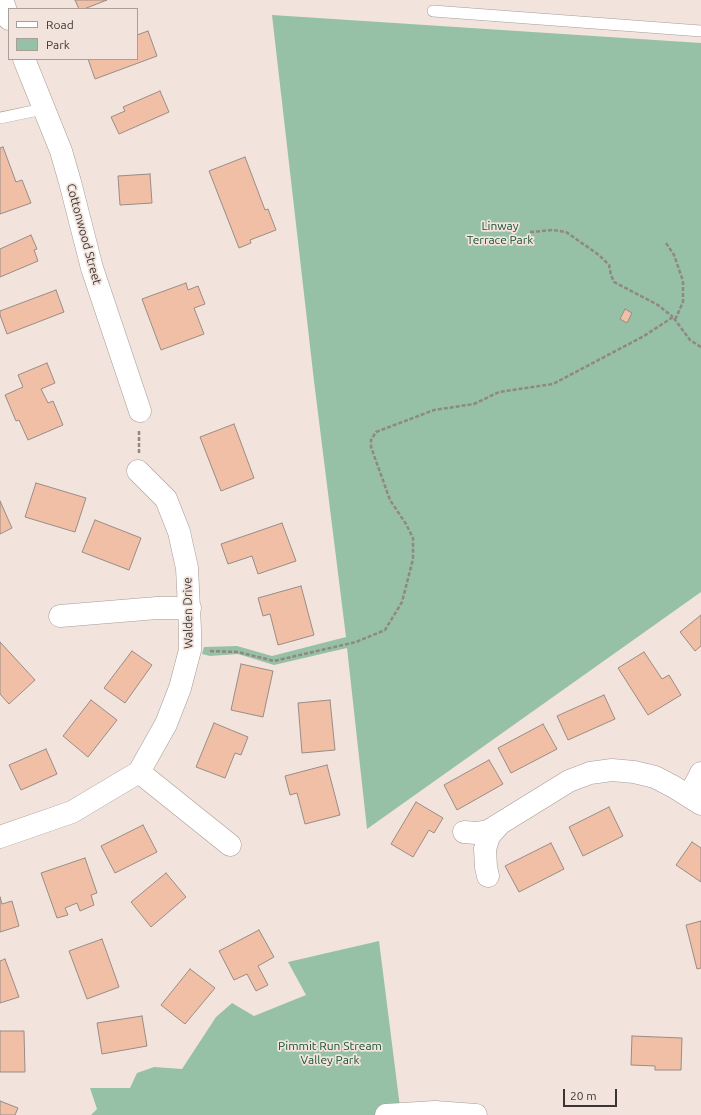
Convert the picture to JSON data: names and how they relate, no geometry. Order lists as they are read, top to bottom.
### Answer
{
  "streets": {
    "street": ["Cottonwood Street", "Walden Drive"]
  },
  "parks": ["Linway Terrace Park", "Pimmit Run Stream Valley Park"],
  "legend": ["Road", "Park"],
  "scale_bar": "20 m"
}
